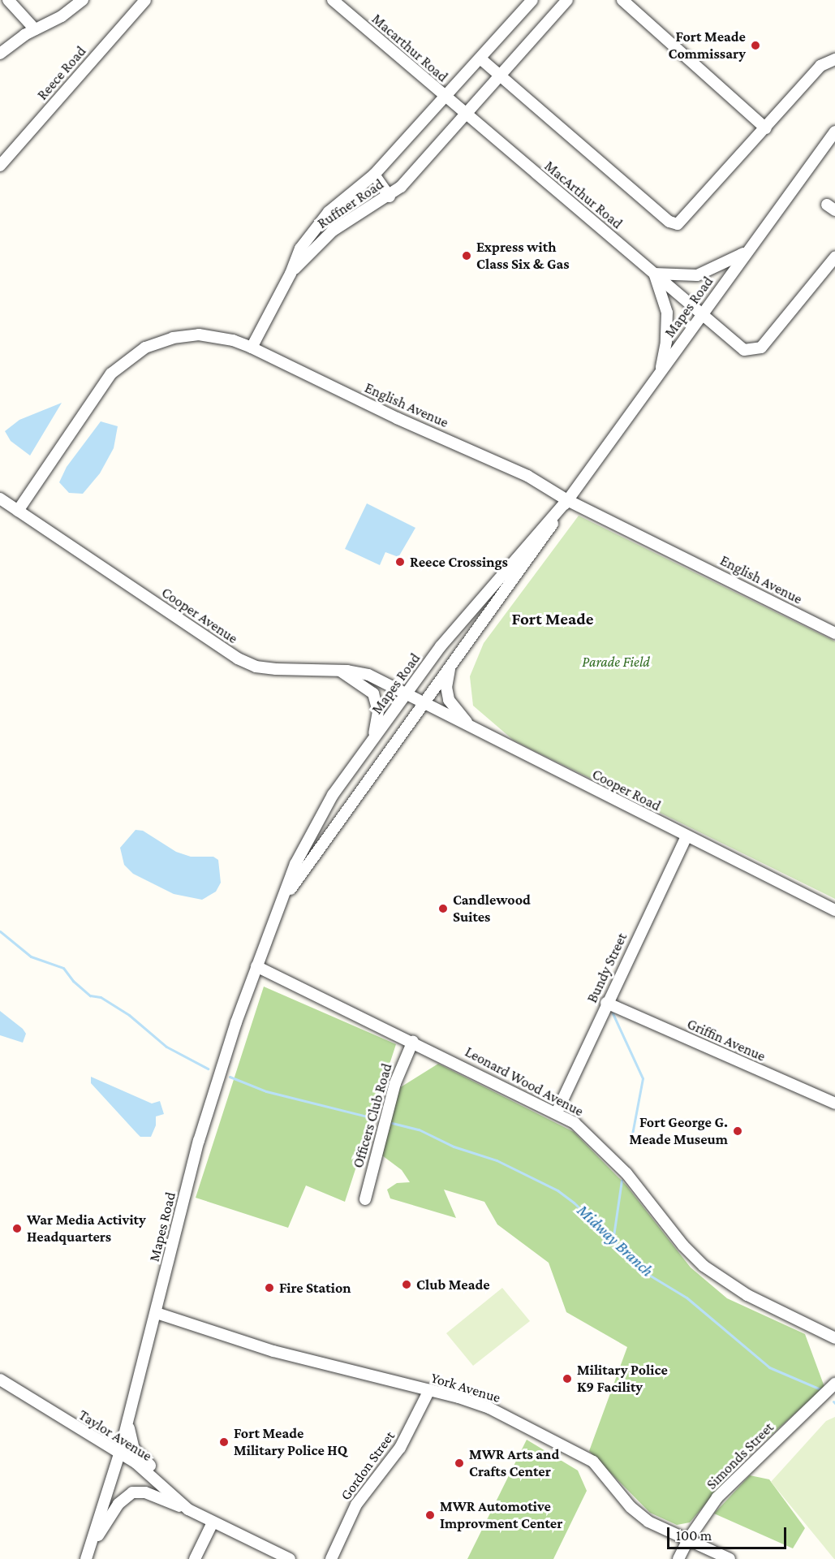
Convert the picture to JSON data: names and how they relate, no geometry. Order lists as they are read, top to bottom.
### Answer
{
  "streets": {
    "street": [
      "Macarthur Road",
      "Reece Road",
      "MacArthur Road",
      "Ruffner Road",
      "Mapes Road",
      "English Avenue",
      "Cooper Avenue",
      "Cooper Road",
      "Bundy Street",
      "Griffin Avenue",
      "Leonard Wood Avenue",
      "Officers Club Road",
      "York Avenue",
      "Taylor Avenue",
      "Simonds Street",
      "Gordon Street"
    ]
  },
  "crossings": [
    ["Macarthur Road", "MacArthur Road"],
    ["Macarthur Road", "Ruffner Road"],
    ["MacArthur Road", "Ruffner Road"],
    ["MacArthur Road", "Mapes Road"],
    ["Ruffner Road", "English Avenue"],
    ["Mapes Road", "English Avenue"],
    ["Mapes Road", "Cooper Avenue"],
    ["Mapes Road", "Cooper Road"],
    ["Mapes Road", "Leonard Wood Avenue"],
    ["Mapes Road", "York Avenue"],
    ["Mapes Road", "Taylor Avenue"],
    ["English Avenue", "Cooper Avenue"],
    ["Cooper Avenue", "Cooper Road"],
    ["Cooper Road", "Bundy Street"],
    ["Bundy Street", "Griffin Avenue"],
    ["Bundy Street", "Leonard Wood Avenue"],
    ["Leonard Wood Avenue", "Officers Club Road"],
    ["York Avenue", "Simonds Street"],
    ["York Avenue", "Gordon Street"]
  ],
  "districts": ["Fort Meade"],
  "water": ["Midway Branch"],
  "parks": ["Parade Field"],
  "places": [
    "Fort Meade Commissary",
    "Express with Class Six & Gas",
    "Reece Crossings",
    "Candlewood Suites",
    "Fort George G. Meade Museum",
    "War Media Activity Headquarters",
    "Club Meade",
    "Fire Station",
    "Military Police K9 Facility",
    "Fort Meade Military Police HQ",
    "MWR Arts and Crafts Center",
    "MWR Automotive Improvment Center"
  ],
  "scale_bar": "100 m"
}
